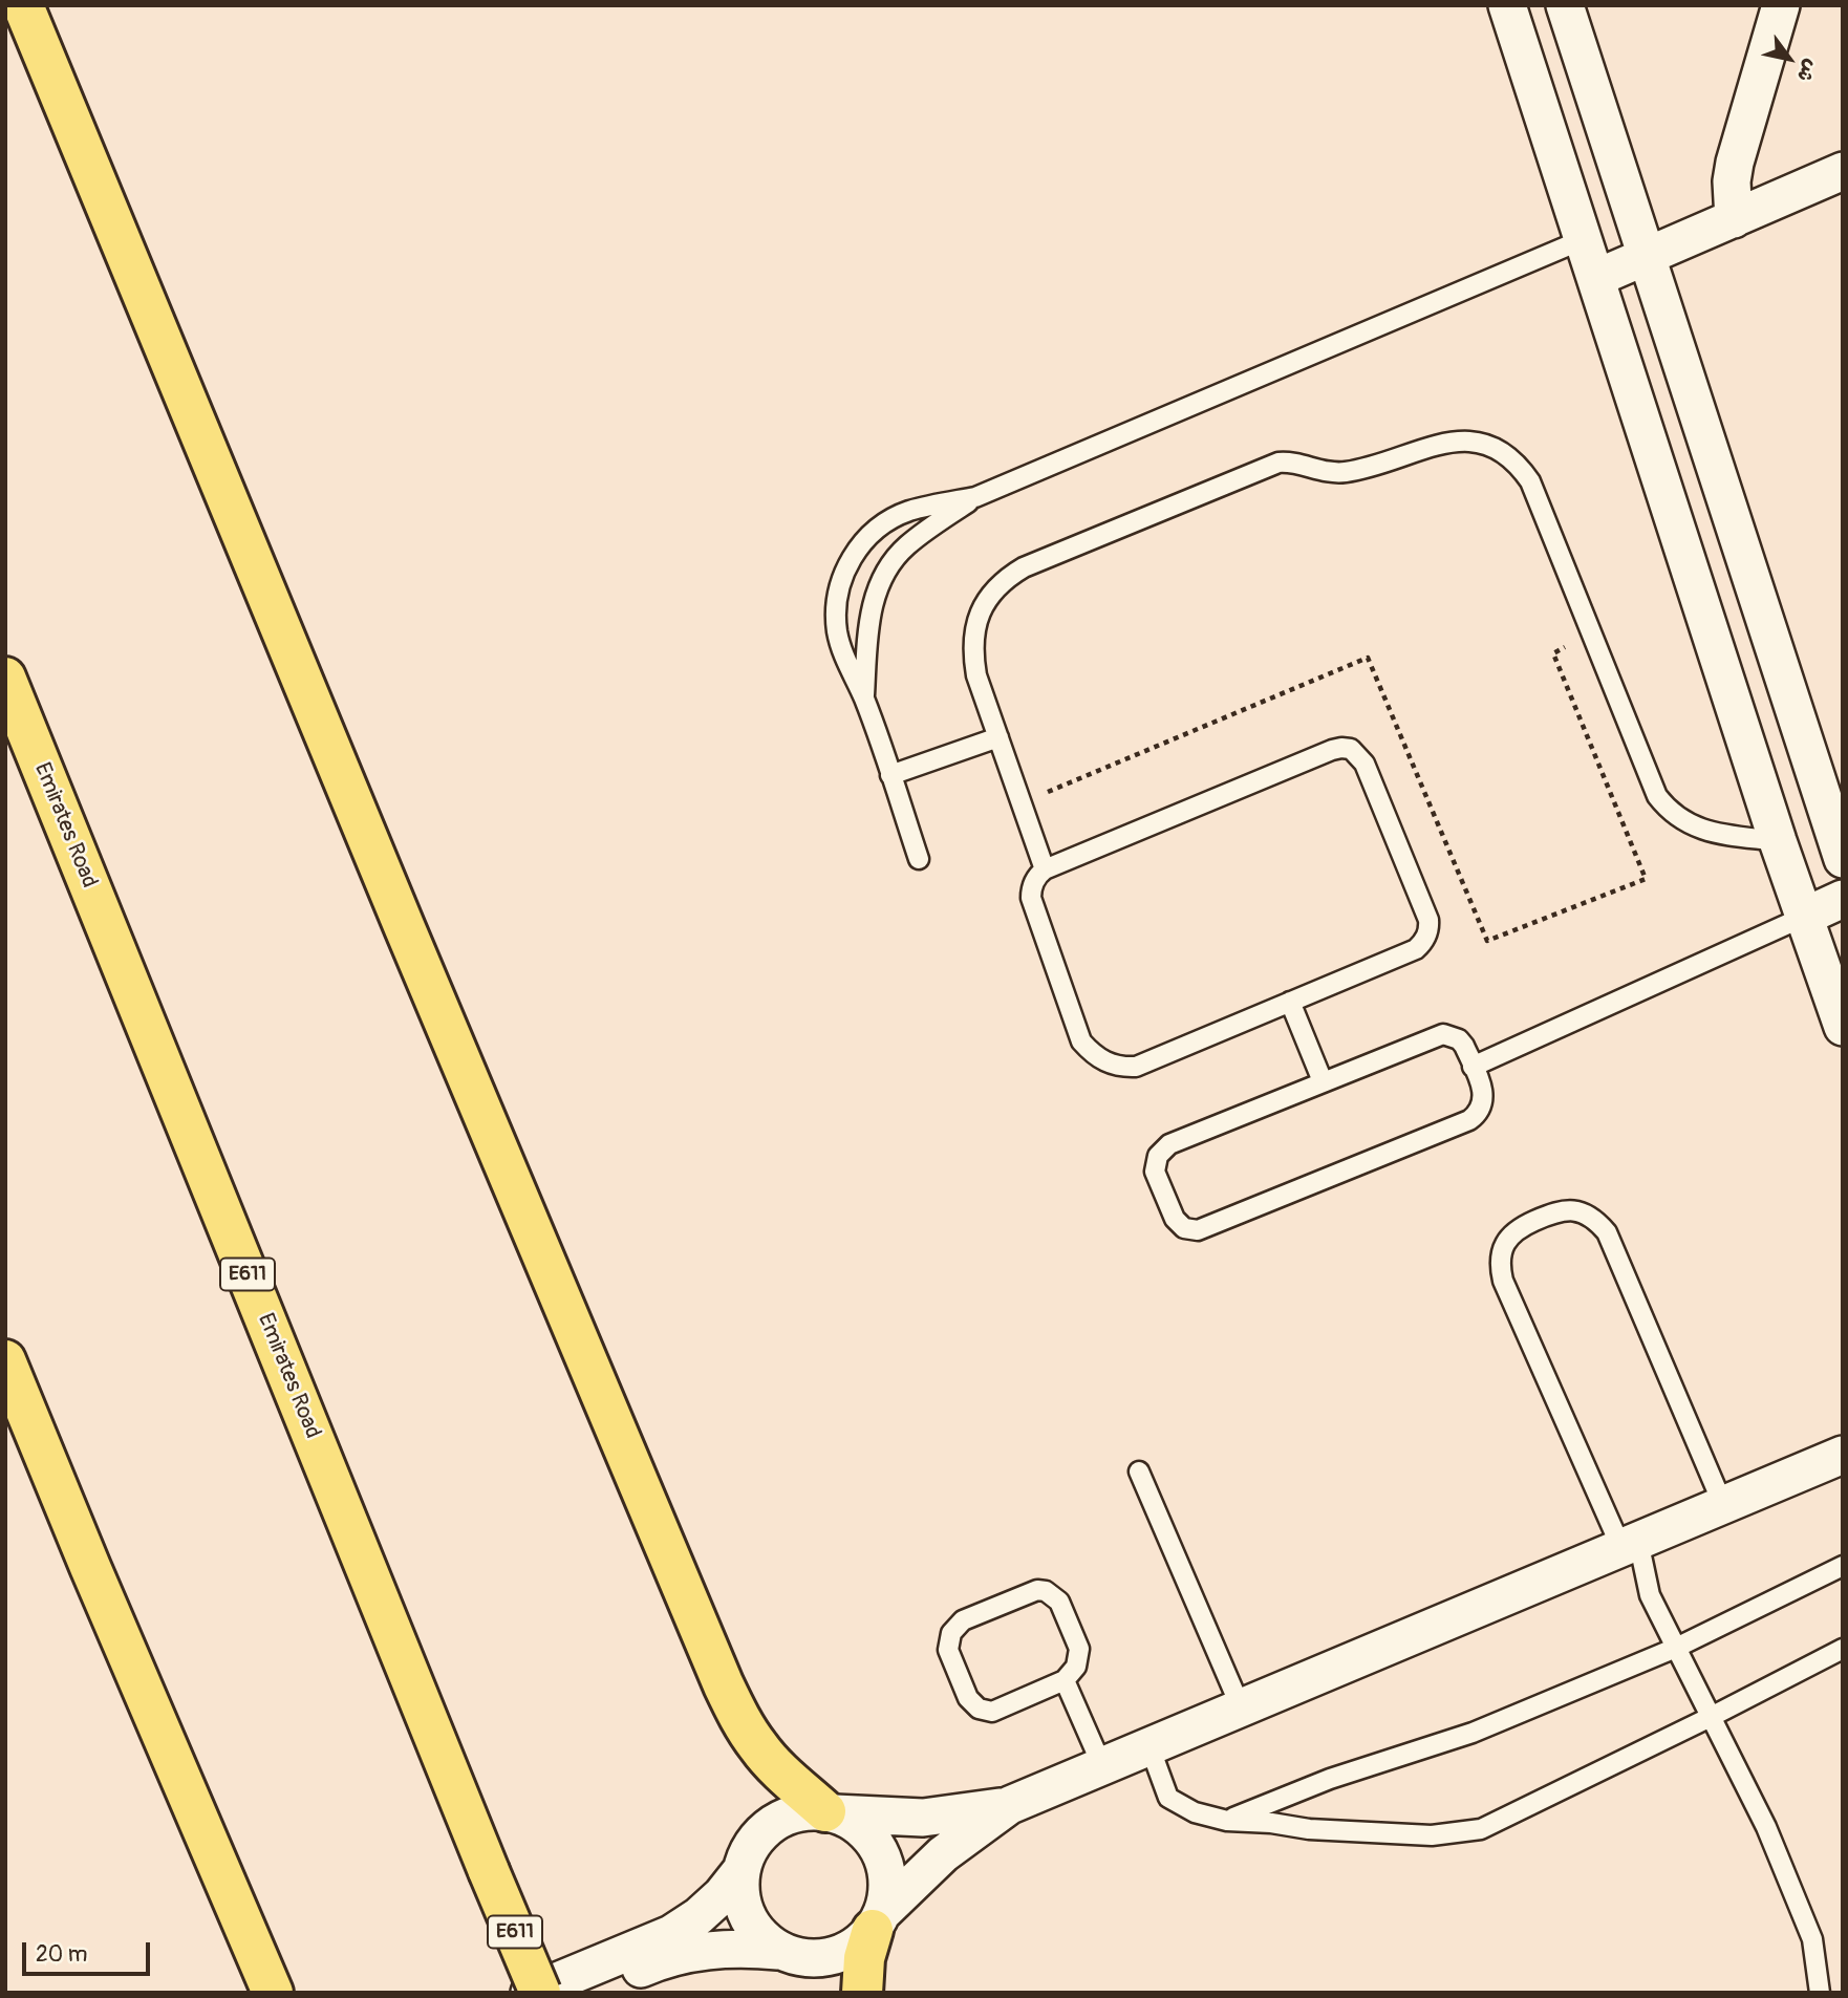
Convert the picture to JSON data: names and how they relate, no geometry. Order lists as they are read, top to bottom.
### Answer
{
  "streets": {
    "highway": ["Emirates Road", "E611"]
  },
  "scale_bar": "20 m",
  "north": "bottom right"
}
